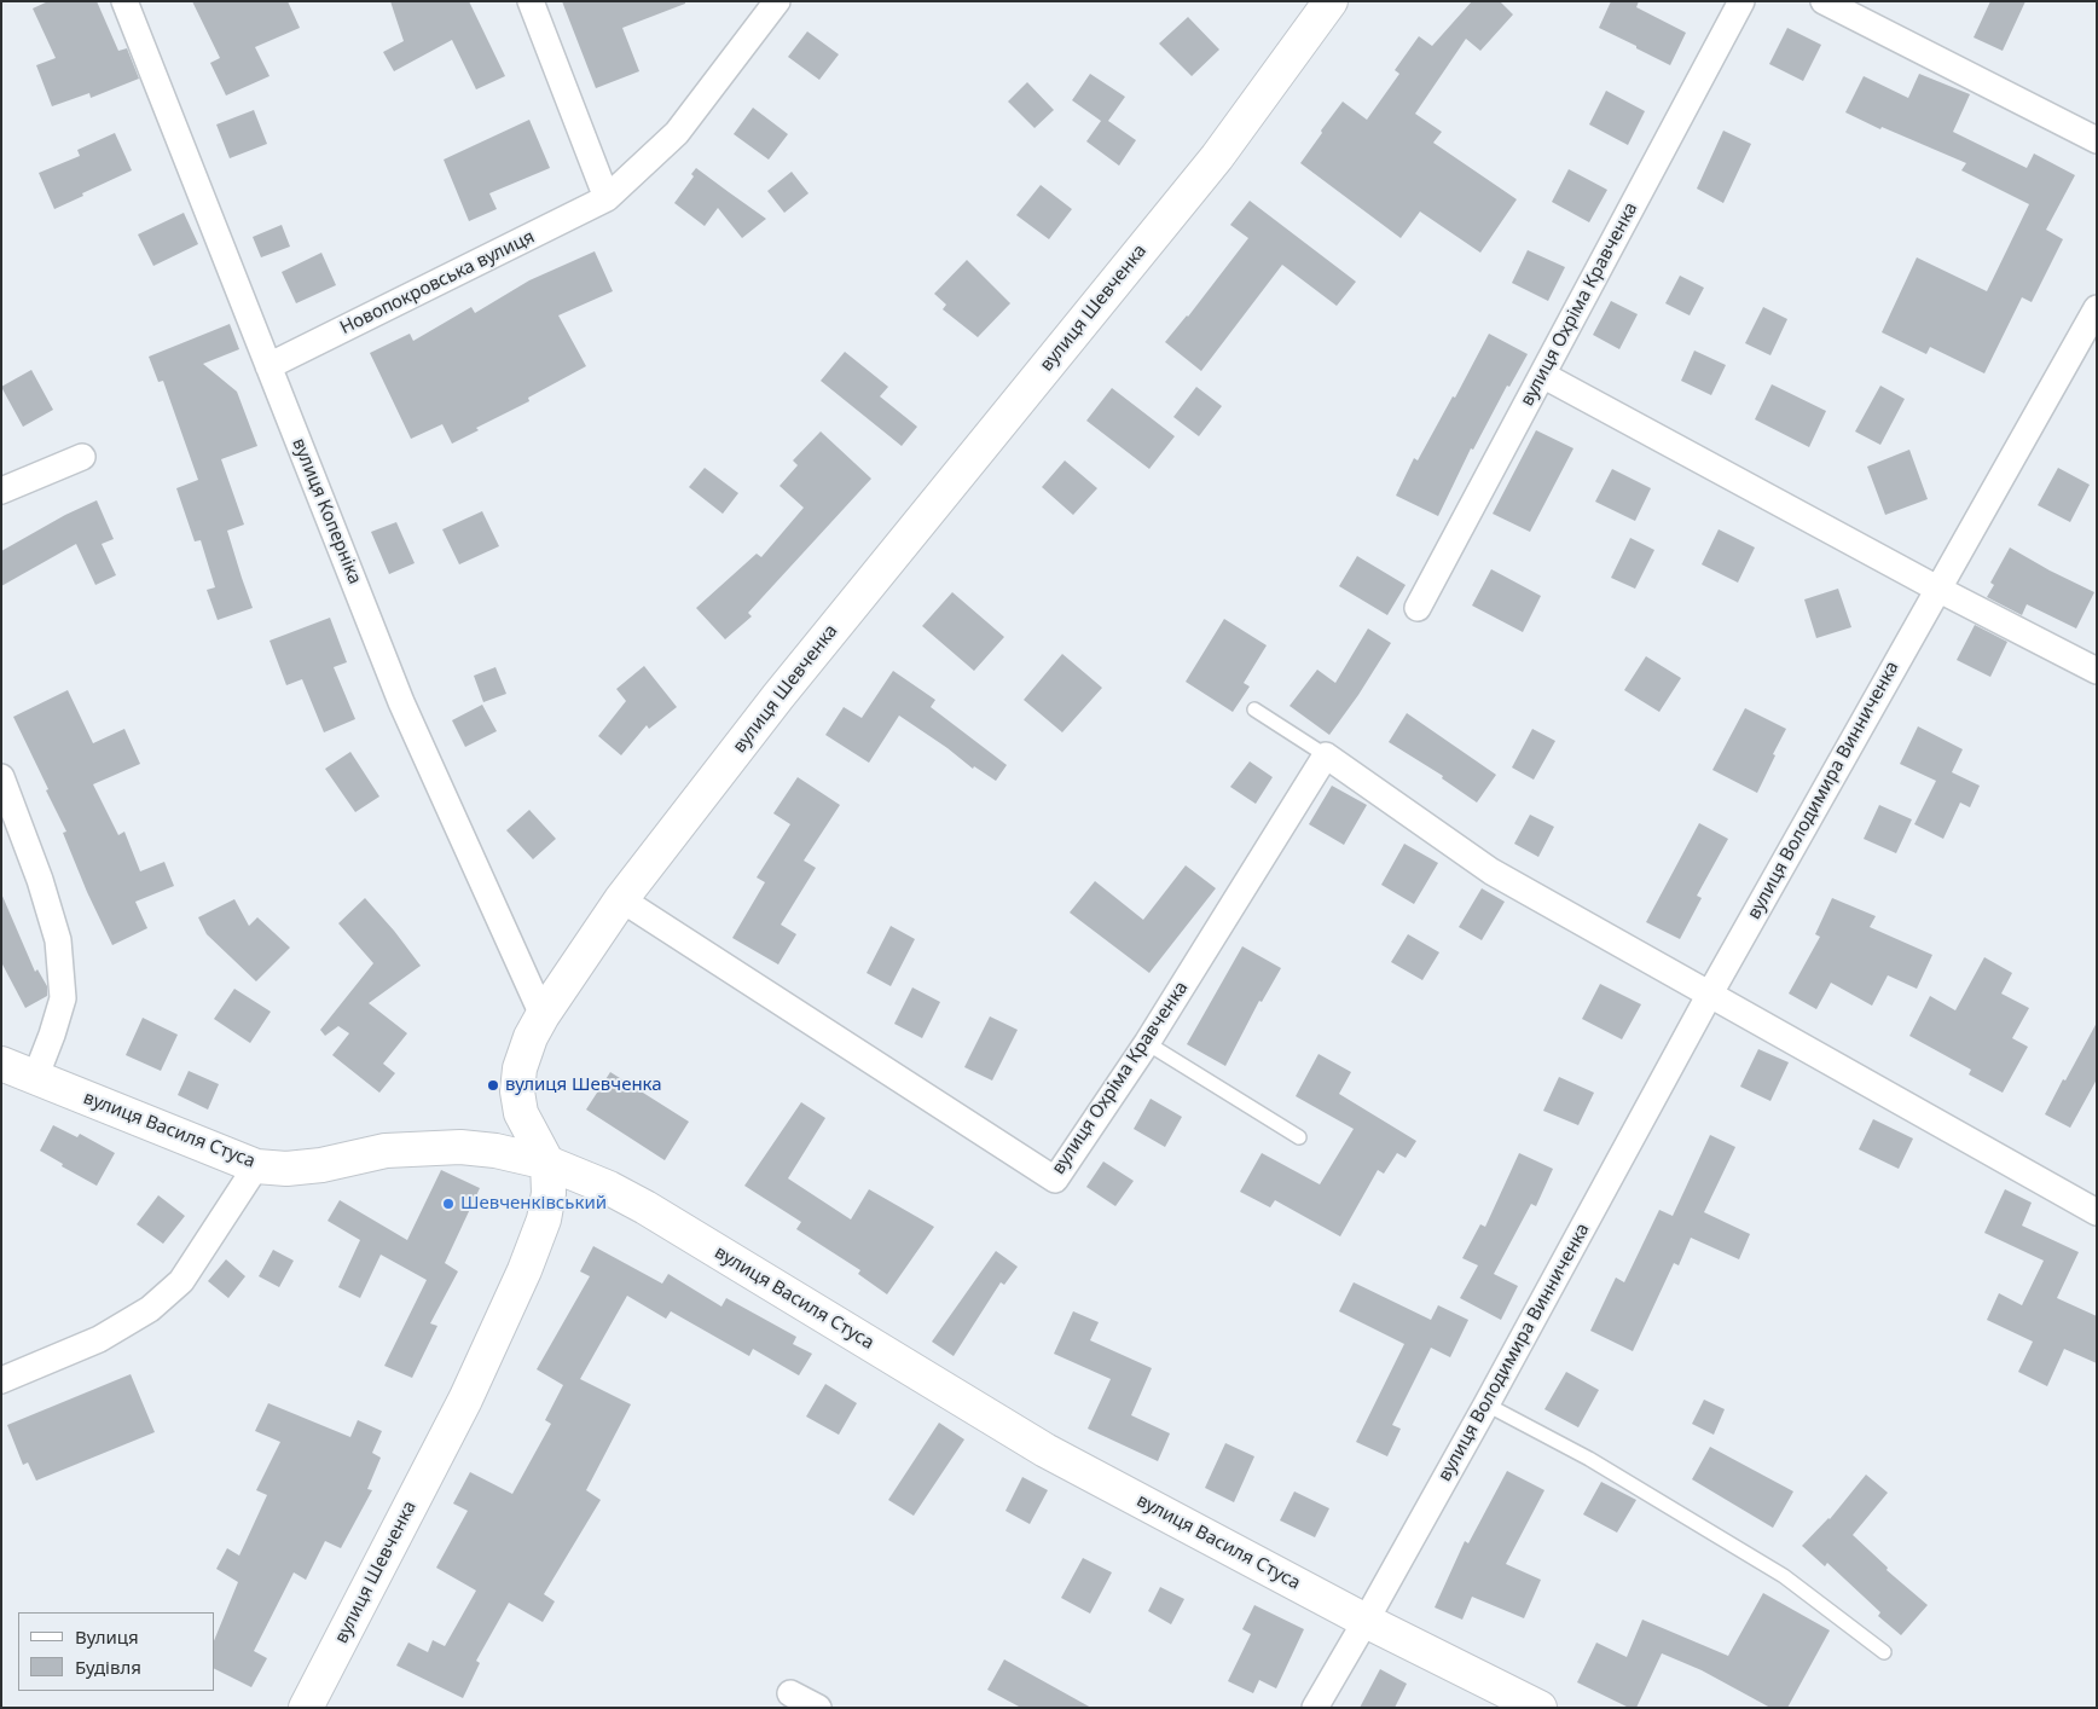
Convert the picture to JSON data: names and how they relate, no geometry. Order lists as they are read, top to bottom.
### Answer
{
  "streets": {
    "street": [
      "Новопокровська вулиця",
      "вулиця Охріма Кравченка",
      "вулиця Шевченка",
      "вулиця Коперніка",
      "вулиця Володимира Винниченка",
      "вулиця Василя Стуса"
    ]
  },
  "crossings": [
    ["Новопокровська вулиця", "вулиця Коперніка"],
    ["вулиця Охріма Кравченка", "вулиця Шевченка"],
    ["вулиця Шевченка", "вулиця Коперніка"],
    ["вулиця Шевченка", "вулиця Василя Стуса"],
    ["вулиця Володимира Винниченка", "вулиця Василя Стуса"]
  ],
  "places": ["вулиця Шевченка", "Шевченківський"],
  "legend": ["Вулиця", "Будівля"]
}
